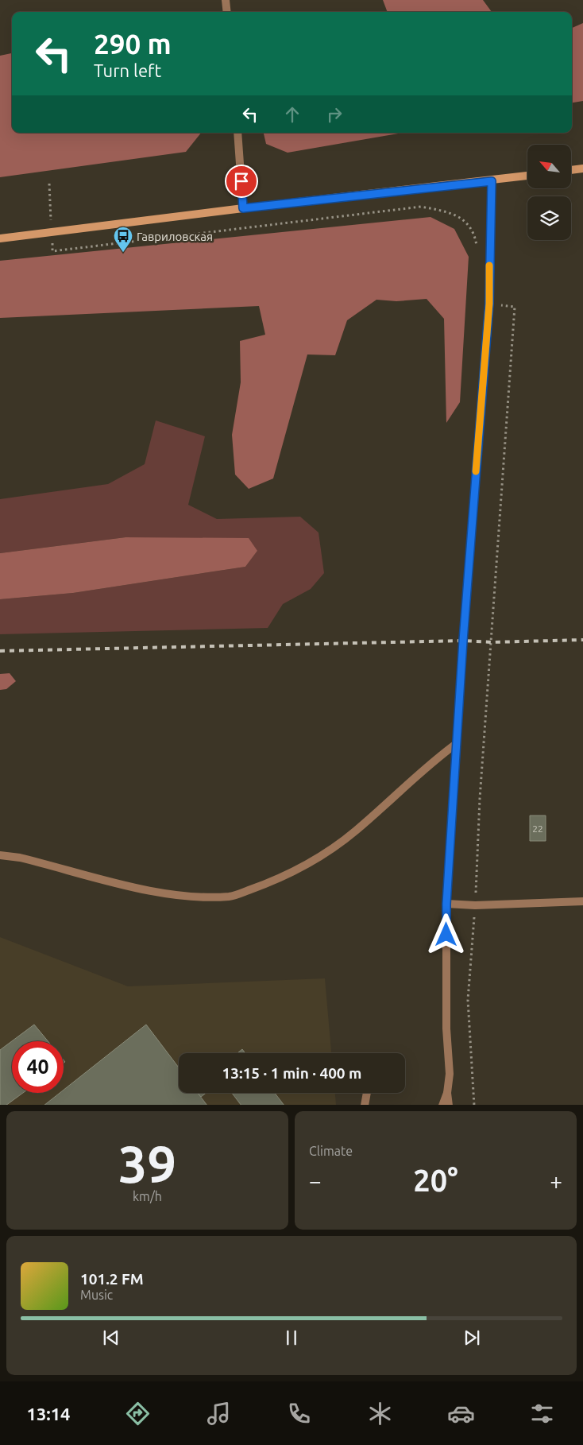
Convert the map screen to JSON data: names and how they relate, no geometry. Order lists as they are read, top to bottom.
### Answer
{
  "places": {
    "bus stop": ["Гавриловская"]
  },
  "house_numbers": ["22"],
  "north": "top left",
  "page": {
    "turn": ["290 m", "Turn left"],
    "limit": "40",
    "trip": "13:15 · 1 min · 400 m",
    "tile": [
      ["39", "km/h"],
      "Climate"
    ],
    "heat": ["−", "20°", "+"],
    "song": ["101.2 FM", "Music"],
    "tabs": "13:14"
  }
}
